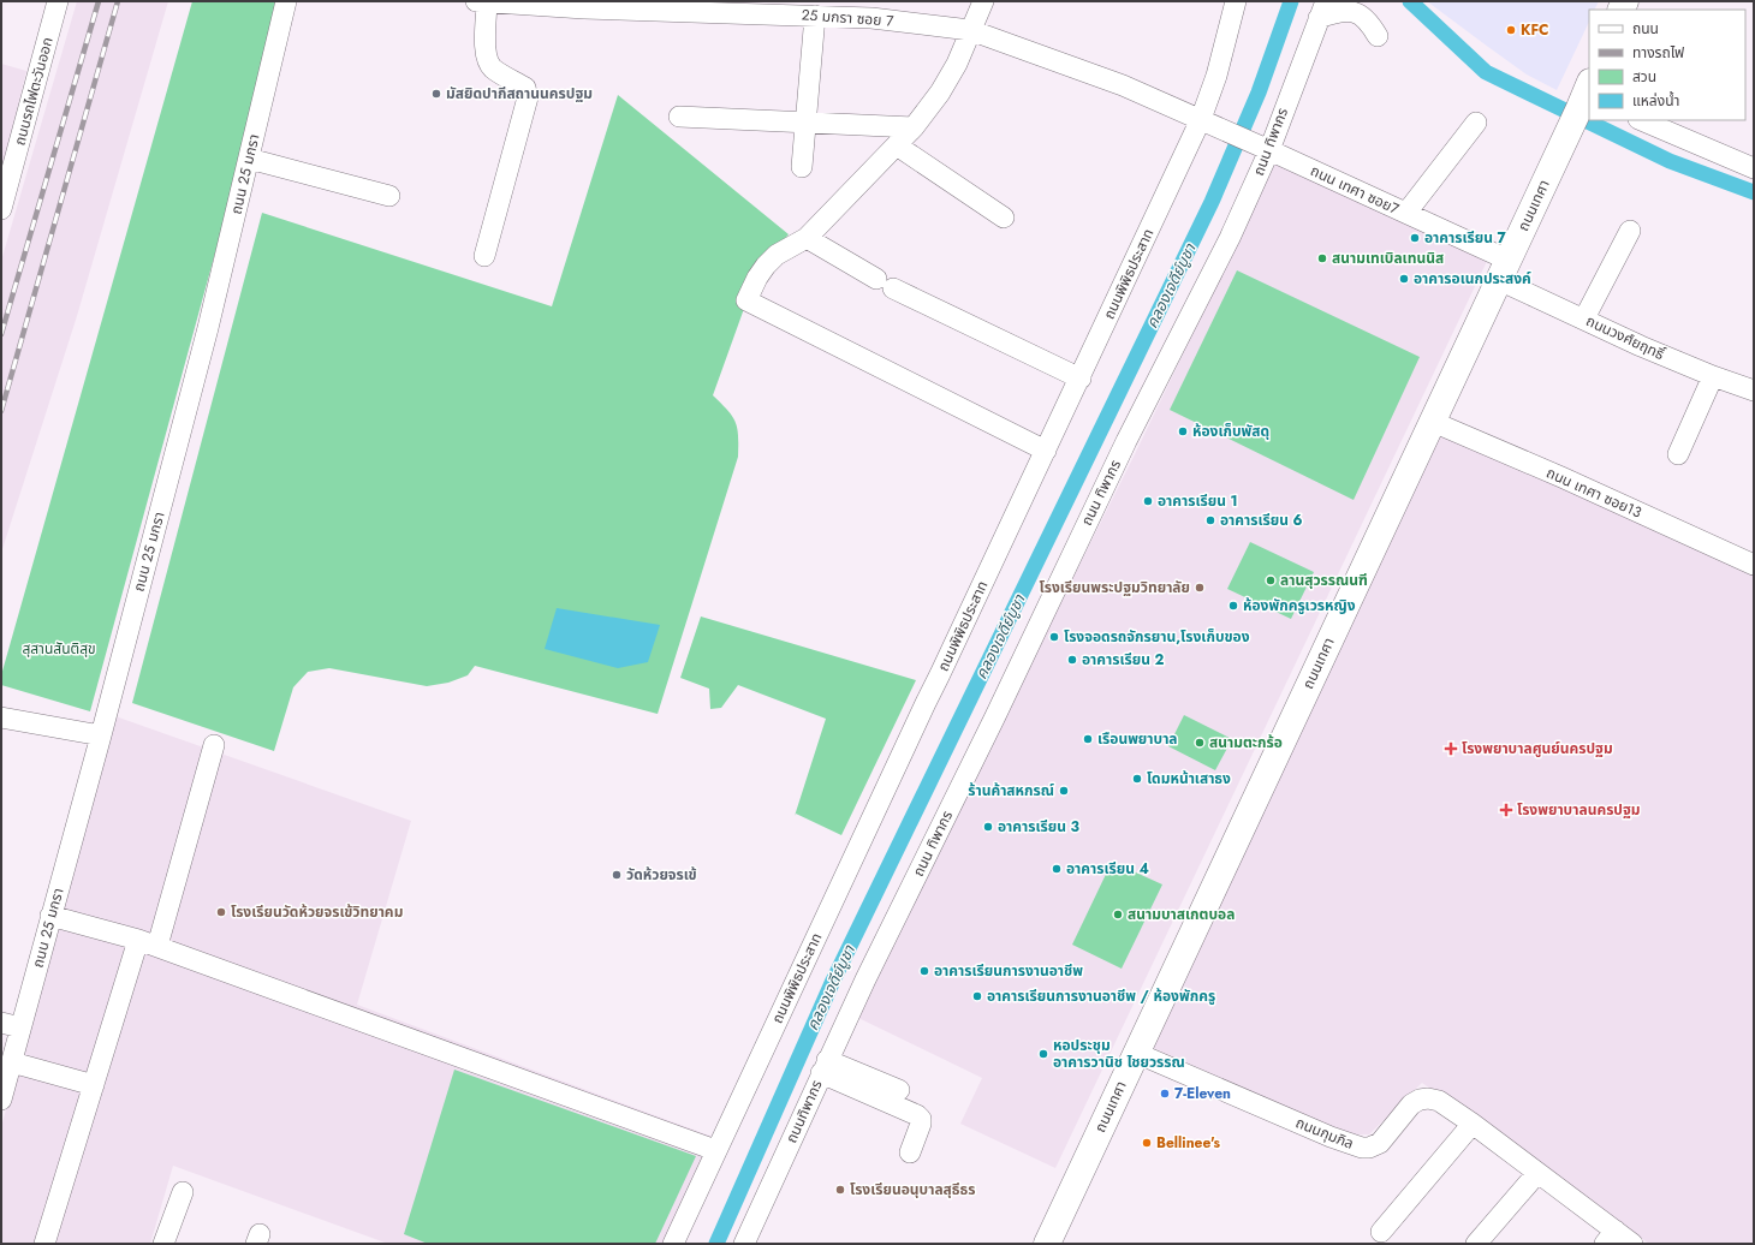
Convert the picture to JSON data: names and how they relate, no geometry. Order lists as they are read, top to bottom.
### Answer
{
  "streets": {
    "main road": ["ถนนเทศา"],
    "street": [
      "25 มกรา ซอย 7",
      "ถนนรถไฟตะวันออก",
      "ถนน ทิพากร",
      "ถนน 25 มกรา",
      "ถนน เทศา ซอย7",
      "ถนนพิพิธประสาท",
      "ถนนวงศ์ยฤทธิ์",
      "ถนน เทศา ซอย13",
      "ถนนทิพากร",
      "ถนนกุมภิล"
    ]
  },
  "crossings": [
    ["25 มกรา ซอย 7", "ถนน เทศา ซอย7"],
    ["25 มกรา ซอย 7", "ถนนพิพิธประสาท"],
    ["ถนน ทิพากร", "ถนน เทศา ซอย7"],
    ["ถนน ทิพากร", "ถนนทิพากร"],
    ["ถนน เทศา ซอย7", "ถนนเทศา"],
    ["ถนน เทศา ซอย7", "ถนนพิพิธประสาท"],
    ["ถนน เทศา ซอย7", "ถนนวงศ์ยฤทธิ์"],
    ["ถนนเทศา", "ถนนวงศ์ยฤทธิ์"],
    ["ถนนเทศา", "ถนน เทศา ซอย13"],
    ["ถนนเทศา", "ถนนกุมภิล"]
  ],
  "water": ["คลองเจดีย์บูชา"],
  "parks": ["สุสานสันติสุข"],
  "places": {
    "other": [
      "KFC",
      "มัสยิดปากีสถานนครปฐม",
      "อาคารเรียน 7",
      "สนามเทเบิลเทนนิส",
      "อาคารอเนกประสงค์",
      "ห้องเก็บพัสดุ",
      "อาคารเรียน 1",
      "อาคารเรียน 6",
      "ลานสุวรรณนฑี",
      "โรงเรียนพระปฐมวิทยาลัย",
      "ห้องพักครูเวรหญิง",
      "โรงจอดรถจักรยาน,โรงเก็บของ",
      "อาคารเรียน 2",
      "เรือนพยาบาล",
      "สนามตะกร้อ",
      "โดมหน้าเสาธง",
      "ร้านค้าสหกรณ์",
      "อาคารเรียน 3",
      "อาคารเรียน 4",
      "วัดห้วยจรเข้",
      "โรงเรียนวัดห้วยจรเข้วิทยาคม",
      "สนามบาสเกตบอล",
      "อาคารเรียนการงานอาชีพ",
      "อาคารเรียนการงานอาชีพ / ห้องพักครู",
      "หอประชุม อาคารวานิช ไชยวรรณ",
      "7-Eleven",
      "Bellinee's",
      "โรงเรียนอนุบาลสุธีธร"
    ],
    "health": ["โรงพยาบาลศูนย์นครปฐม", "โรงพยาบาลนครปฐม"]
  },
  "legend": [
    "ถนน",
    "ทางรถไฟ",
    "สวน",
    "แหล่งน้ำ"
  ]
}
